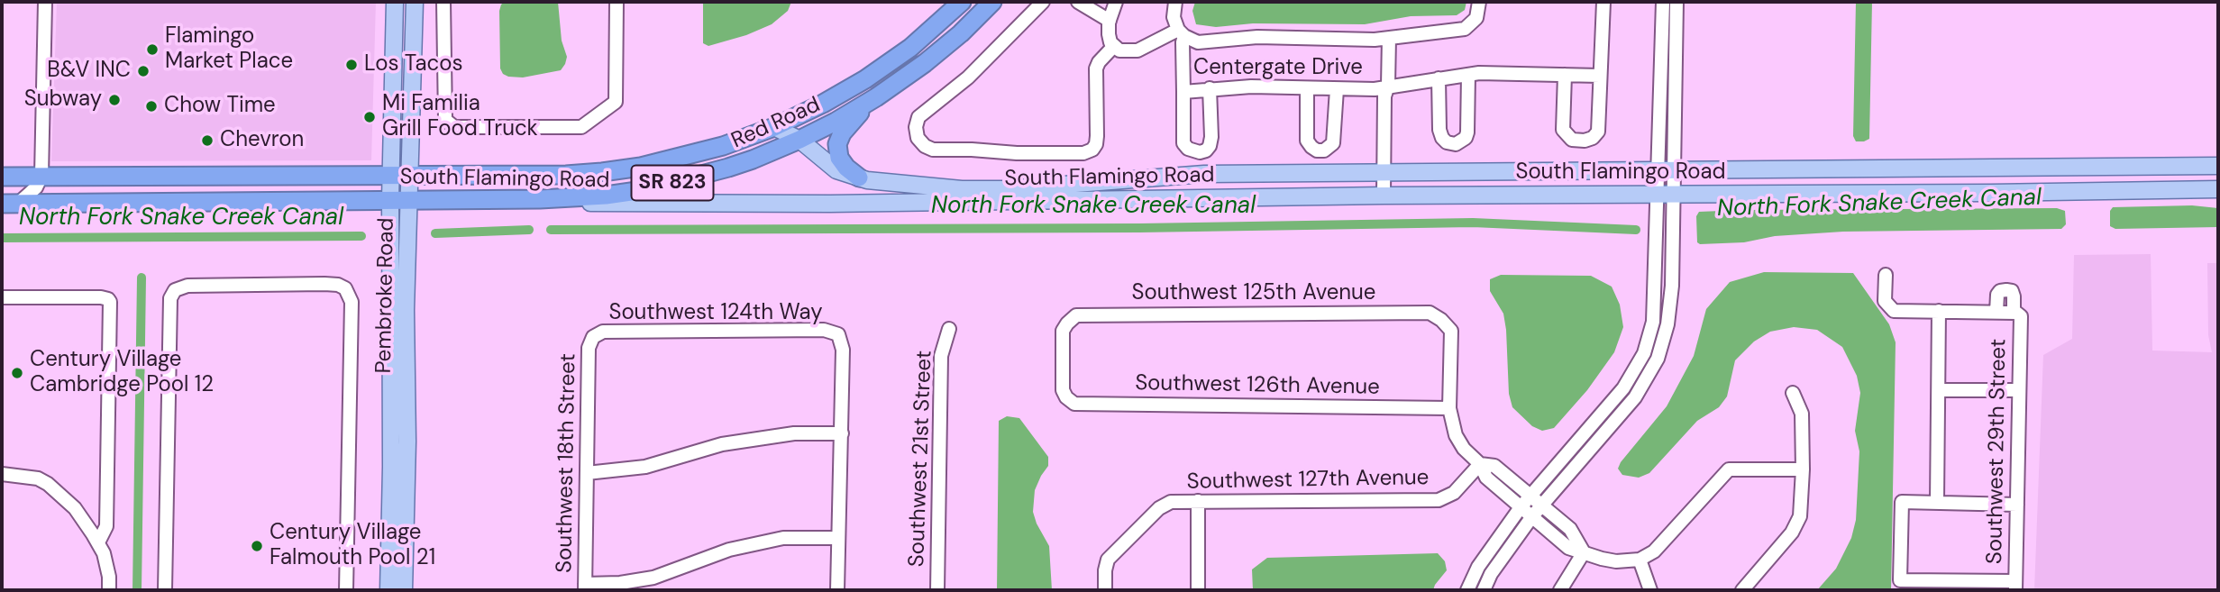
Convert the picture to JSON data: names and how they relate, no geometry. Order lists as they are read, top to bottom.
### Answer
{
  "streets": {
    "highway": ["Red Road", "South Flamingo Road", "SR 823"],
    "main road": ["Pembroke Road"],
    "street": [
      "Centergate Drive",
      "Southwest 125th Avenue",
      "Southwest 124th Way",
      "Southwest 126th Avenue",
      "Southwest 29th Street",
      "Southwest 21st Street",
      "Southwest 18th Street",
      "Southwest 127th Avenue"
    ]
  },
  "crossings": [
    ["Centergate Drive", "South Flamingo Road"],
    ["Red Road", "South Flamingo Road"],
    ["South Flamingo Road", "Pembroke Road"],
    ["Southwest 125th Avenue", "Southwest 126th Avenue"],
    ["Southwest 124th Way", "Southwest 18th Street"]
  ],
  "water": ["North Fork Snake Creek Canal"],
  "places": [
    "Flamingo Market Place",
    "Los Tacos",
    "B&V INC",
    "Subway",
    "Chow Time",
    "Mi Familia Grill Food Truck",
    "Chevron",
    "Century Village Cambridge Pool 12",
    "Century Village Falmouth Pool 21"
  ]
}
